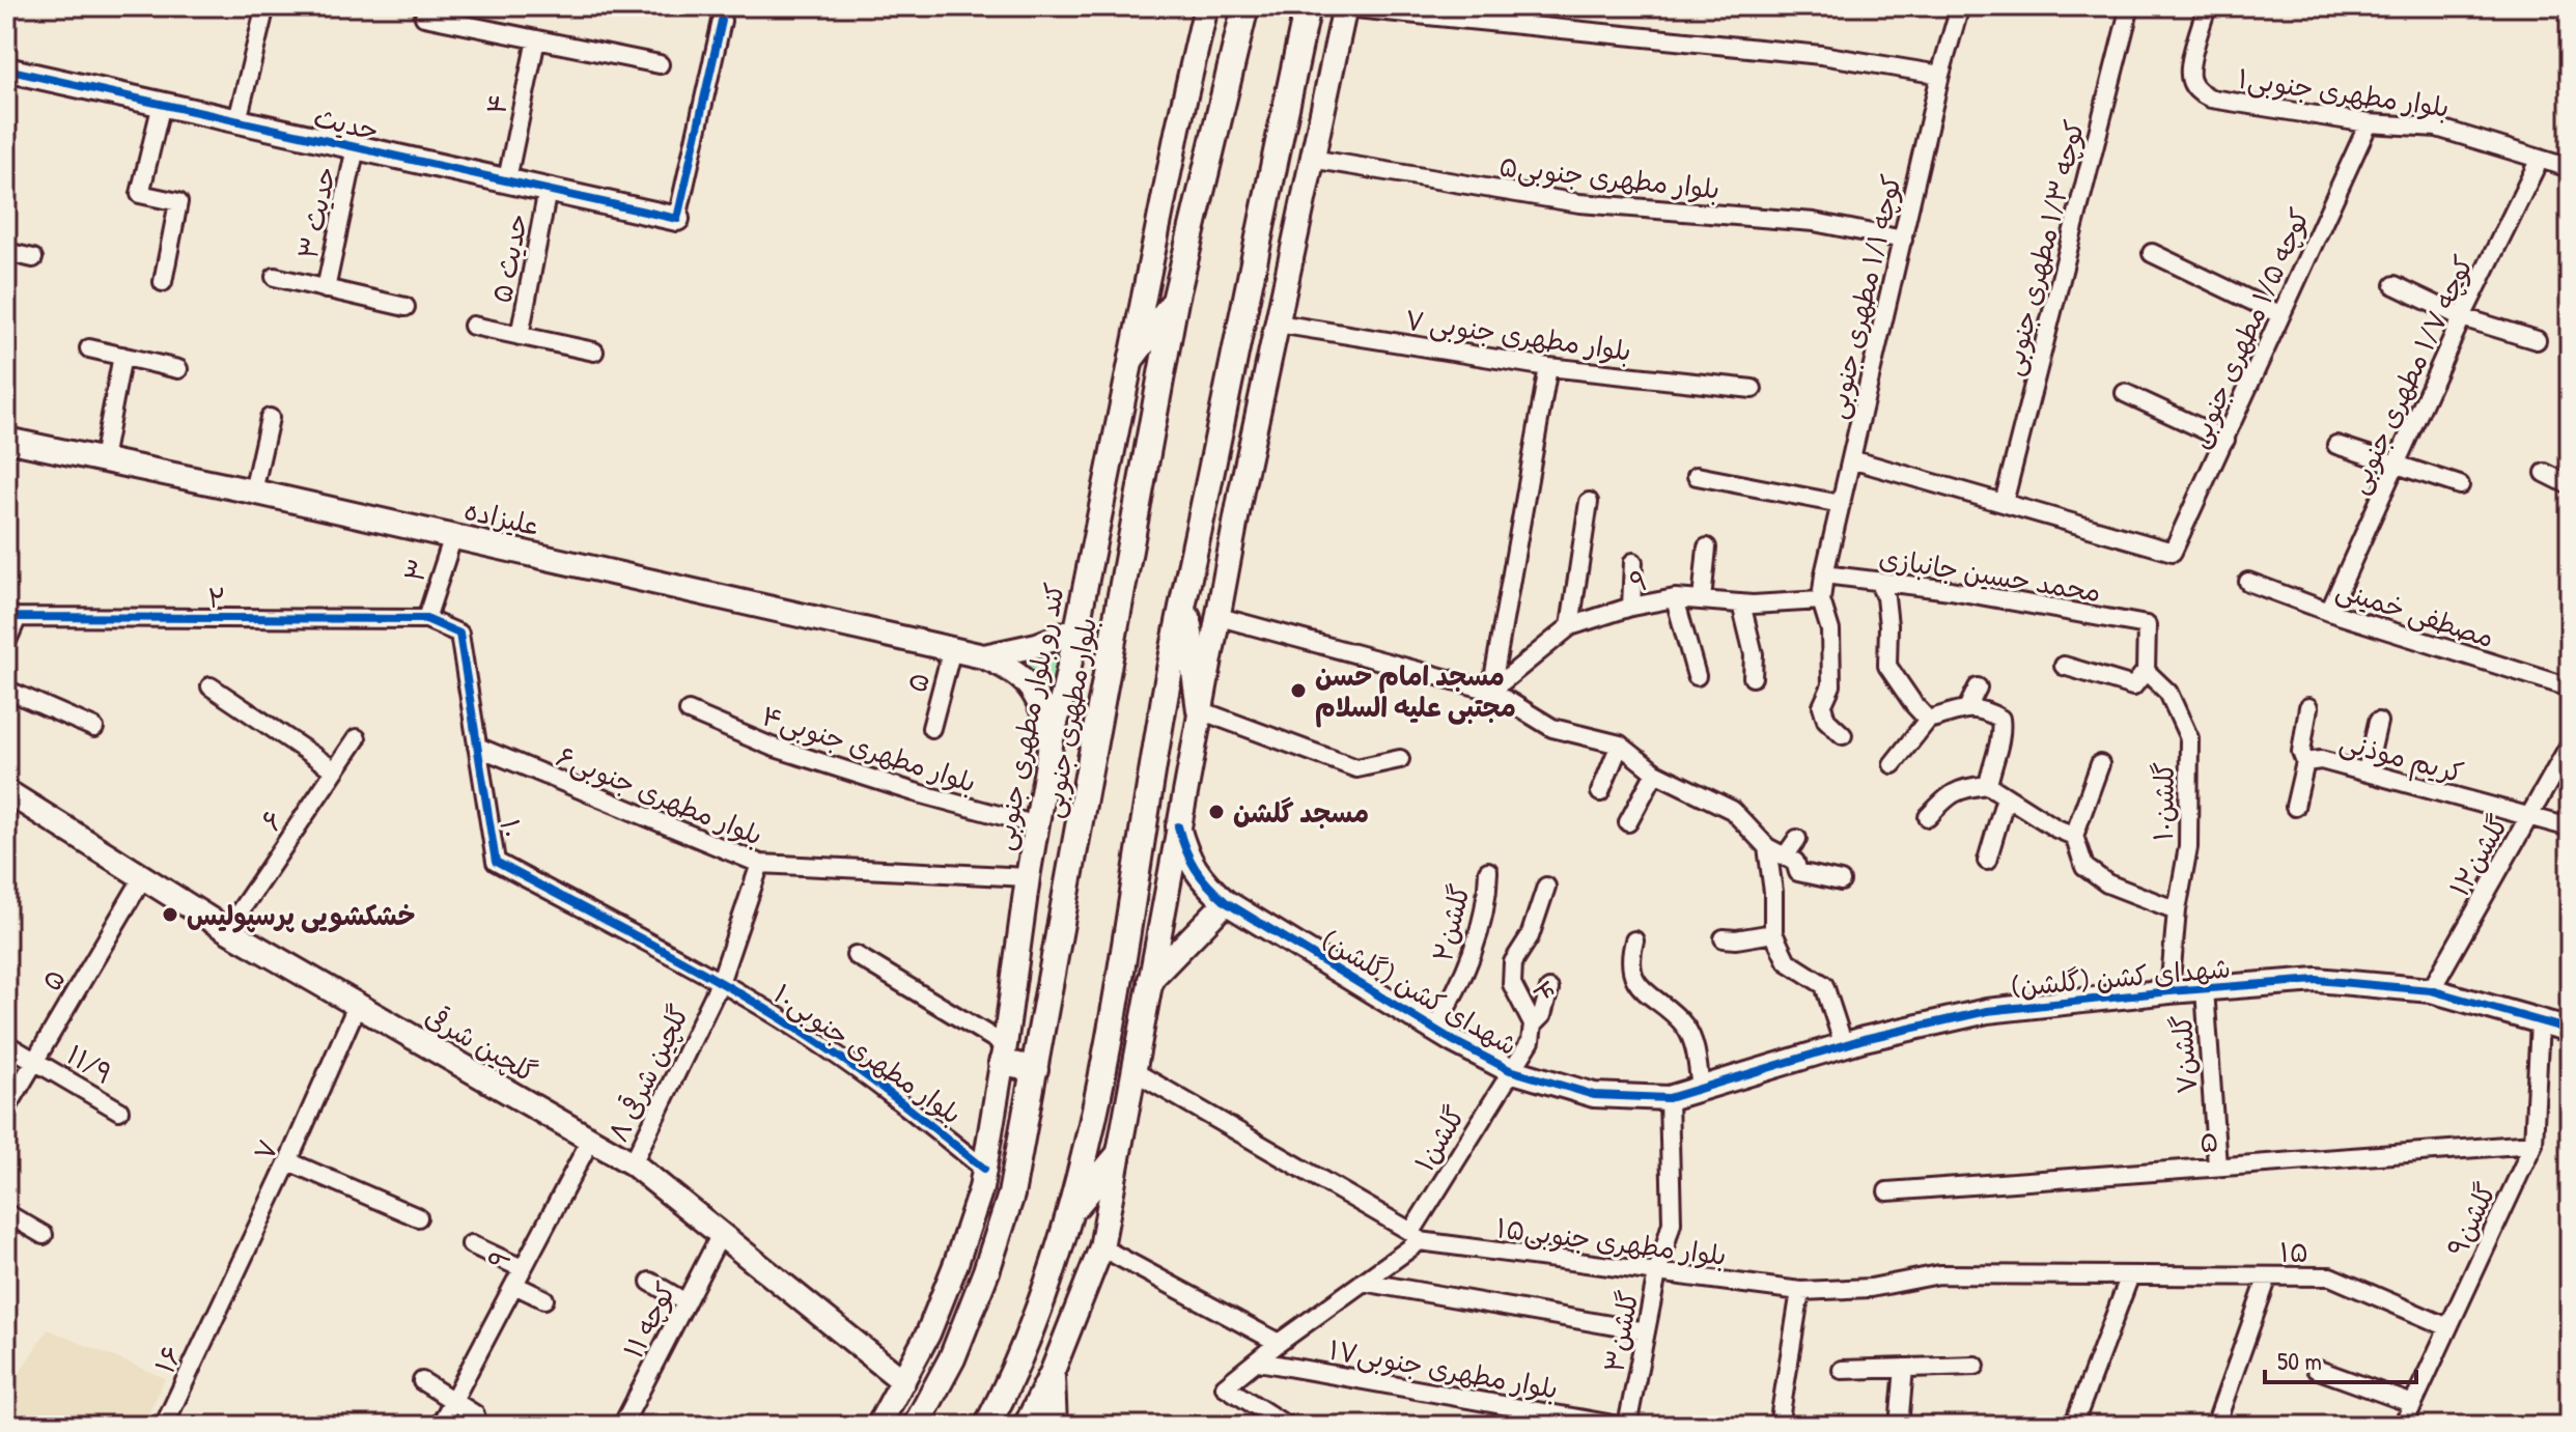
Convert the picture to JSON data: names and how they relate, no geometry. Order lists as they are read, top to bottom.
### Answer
{
  "streets": {
    "main road": ["بلوار مطهری جنوبی"],
    "street": [
      "۱بلوار مطهری جنوبی",
      "۴",
      "حدیث",
      "۵بلوار مطهری جنوبی",
      "حدیث ۳",
      "کوچه ۱/۳ مطهری جنوبی",
      "حدیث ۵",
      "کوچه ۱/۱ مطهری جنوبی",
      "کوچه ۱/۵ مطهری جنوبی",
      "۷ بلوار مطهری جنوبی",
      "کوچه ۱/۷ مطهری جنوبی",
      "علیزاده",
      "۳",
      "محمد حسین جانبازی",
      "۹",
      "۲",
      "مصطفی خمینی",
      "۵",
      "کند رو بلوار مطهری جنوبی",
      "بلوار مطهری جنوبی۴",
      "کریم موذنی",
      "بلوار مطهری جنوبی۶",
      "گلشن۱۰",
      "۶",
      "۱۰",
      "گلشن۱۲",
      "گلشن۲",
      "شهدای کشن (گلشن)",
      "گلچین شرقی",
      "بلوار مطهری جنوبی۱۰",
      "گلشن۷",
      "۱۱/۹",
      "۸ گلچین شرقی",
      "گلشن۱",
      "۷",
      "گلشن۹",
      "بلوار مطهری جنوبی۱۵",
      "۱۵",
      "کوچه ۱۱",
      "گلشن۳",
      "۱۶",
      "بلوار مطهری جنوبی۱۷"
    ]
  },
  "crossings": [
    ["۱بلوار مطهری جنوبی", "کوچه ۱/۵ مطهری جنوبی"],
    ["۱بلوار مطهری جنوبی", "کوچه ۱/۷ مطهری جنوبی"],
    ["۴", "حدیث"],
    ["۴", "شهدای کشن (گلشن)"],
    ["۴", "گلشن۱"],
    ["حدیث", "حدیث ۳"],
    ["حدیث", "حدیث ۵"],
    ["۵بلوار مطهری جنوبی", "کوچه ۱/۱ مطهری جنوبی"],
    ["کوچه ۱/۳ مطهری جنوبی", "کوچه ۱/۵ مطهری جنوبی"],
    ["کوچه ۱/۱ مطهری جنوبی", "محمد حسین جانبازی"],
    ["کوچه ۱/۱ مطهری جنوبی", "۹"],
    ["کوچه ۱/۷ مطهری جنوبی", "مصطفی خمینی"],
    ["علیزاده", "۳"],
    ["علیزاده", "۵"],
    ["علیزاده", "کند رو بلوار مطهری جنوبی"],
    ["۳", "۲"],
    ["۳", "۱۰"],
    ["محمد حسین جانبازی", "گلشن۱۰"],
    ["۹", "گلچین شرقی"],
    ["۲", "۱۰"],
    ["۵", "گلچین شرقی"],
    ["۵", "گلشن۷"],
    ["۵", "۱۱/۹"],
    ["۵", "گلشن۹"],
    ["کند رو بلوار مطهری جنوبی", "بلوار مطهری جنوبی۴"],
    ["کند رو بلوار مطهری جنوبی", "بلوار مطهری جنوبی۶"],
    ["کند رو بلوار مطهری جنوبی", "گلچین شرقی"],
    ["کند رو بلوار مطهری جنوبی", "بلوار مطهری جنوبی۱۰"],
    ["کریم موذنی", "گلشن۱۲"],
    ["بلوار مطهری جنوبی۶", "۱۰"],
    ["بلوار مطهری جنوبی۶", "۸ گلچین شرقی"],
    ["گلشن۱۰", "شهدای کشن (گلشن)"],
    ["۶", "گلچین شرقی"],
    ["۱۰", "بلوار مطهری جنوبی۱۰"],
    ["۱۰", "۸ گلچین شرقی"],
    ["گلشن۱۲", "شهدای کشن (گلشن)"],
    ["گلشن۲", "شهدای کشن (گلشن)"],
    ["شهدای کشن (گلشن)", "گلشن۷"],
    ["شهدای کشن (گلشن)", "گلشن۱"],
    ["شهدای کشن (گلشن)", "گلشن۹"],
    ["شهدای کشن (گلشن)", "گلشن۳"],
    ["گلچین شرقی", "۸ گلچین شرقی"],
    ["گلچین شرقی", "۷"],
    ["گلچین شرقی", "کوچه ۱۱"],
    ["بلوار مطهری جنوبی۱۰", "۸ گلچین شرقی"],
    ["گلشن۱", "بلوار مطهری جنوبی۱۵"],
    ["۷", "۱۶"],
    ["گلشن۹", "۱۵"],
    ["بلوار مطهری جنوبی۱۵", "۱۵"],
    ["بلوار مطهری جنوبی۱۵", "گلشن۳"]
  ],
  "places": ["مسجد امام حسن مجتبی علیه السلام", "مسجد گلشن", "خشکشویی پرسپولیس"],
  "scale_bar": "50 m"
}
